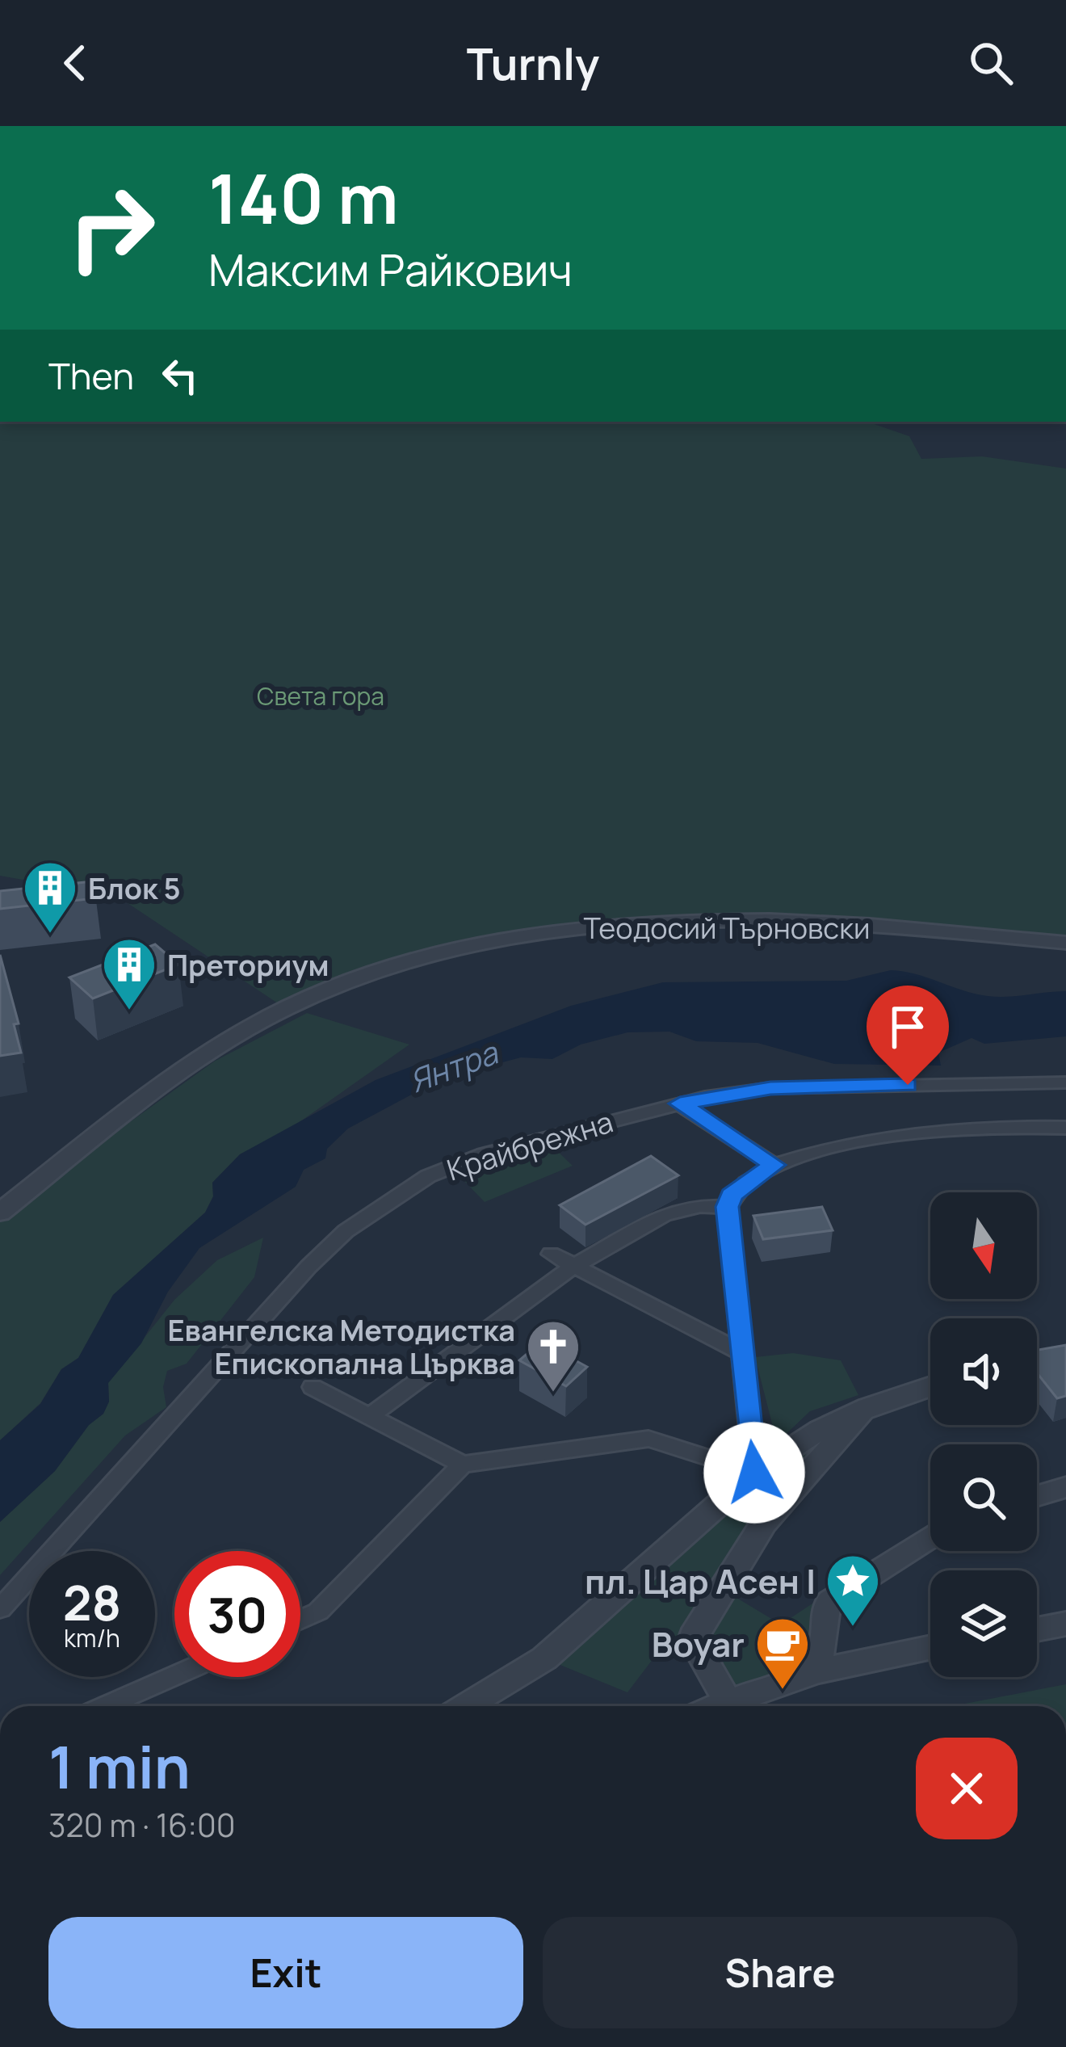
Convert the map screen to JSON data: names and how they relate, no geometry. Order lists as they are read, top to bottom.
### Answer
{
  "streets": {
    "street": ["Теодосий Търновски", "Крайбрежна"]
  },
  "water": ["Янтра"],
  "parks": ["Света гора"],
  "places": {
    "building": ["Блок 5", "Преториум"],
    "church": ["Евангелска Методистка Епископална Църква"],
    "place": ["пл. Цар Асен I"],
    "cafe": ["Boyar"]
  },
  "north": "bottom",
  "page": {
    "header": "Turnly",
    "turn": ["140 m", "Максим Райкович"],
    "then": "Then",
    "speed": "28 km/h",
    "limit": "30",
    "heading": ["1 min", "320 m · 16:00"],
    "buttons": ["Exit", "Share"]
  }
}
